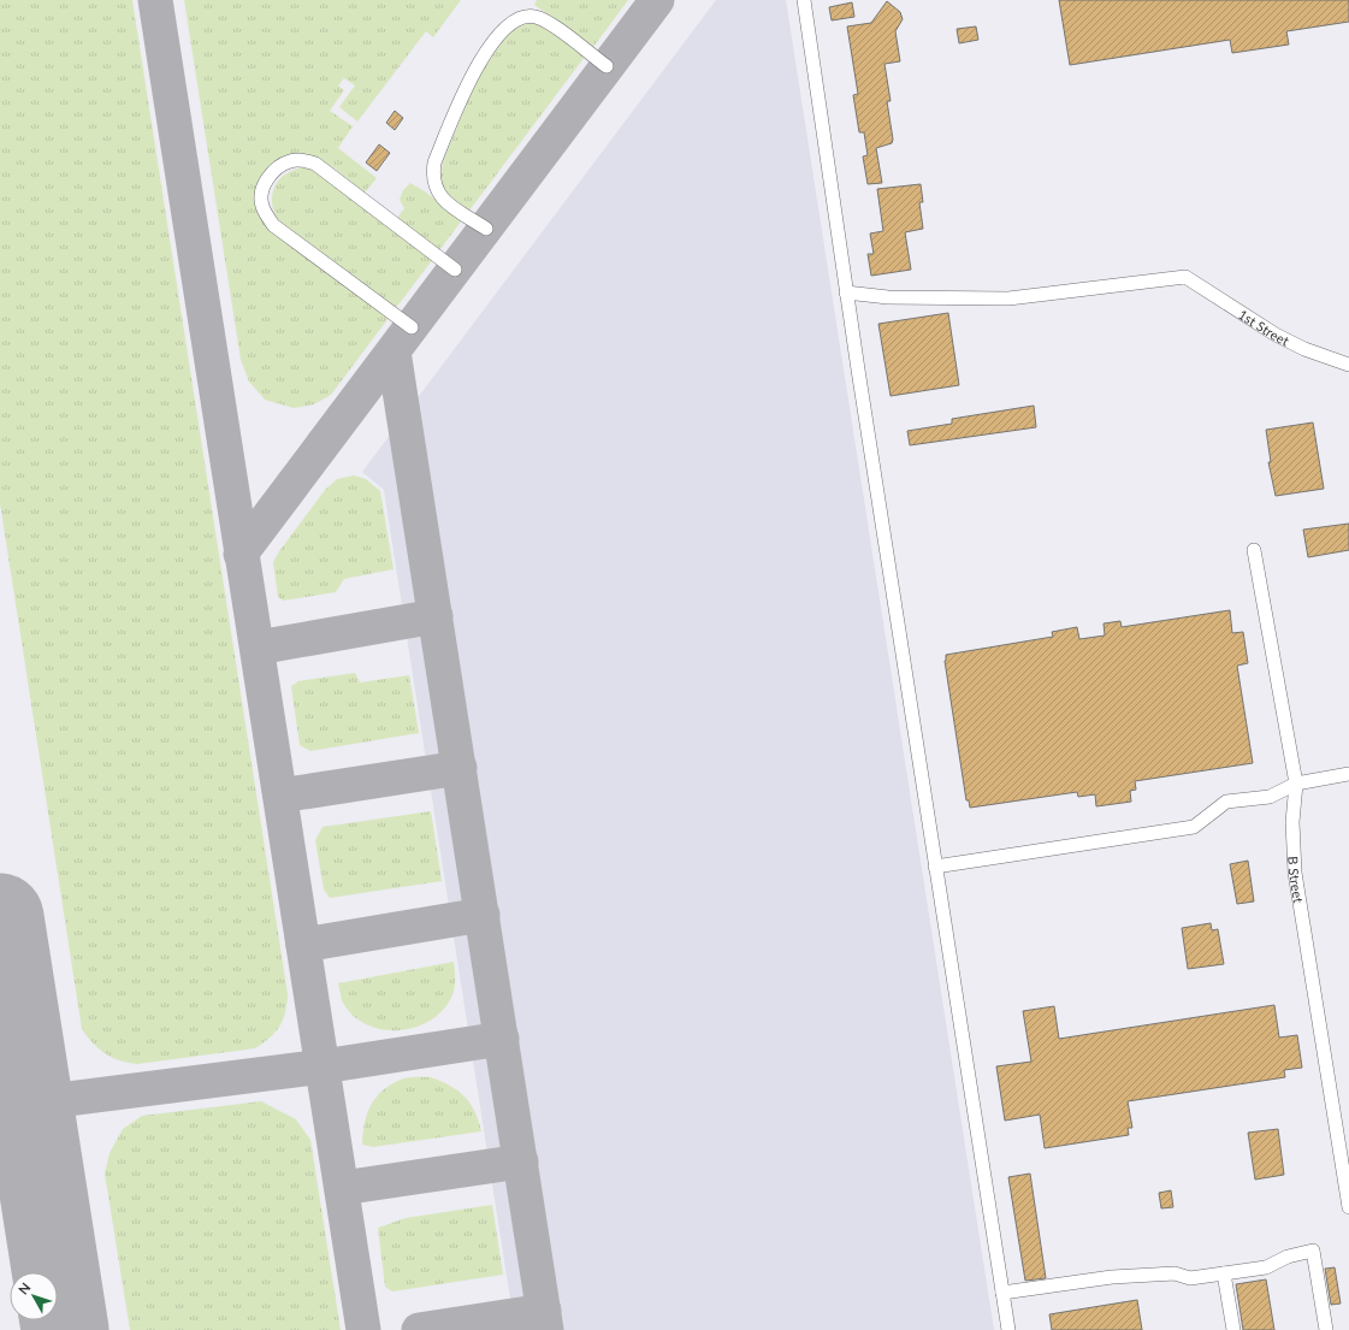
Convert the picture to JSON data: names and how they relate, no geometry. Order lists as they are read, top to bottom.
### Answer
{
  "streets": {
    "street": ["1st Street", "B Street"]
  },
  "north": "top left"
}
